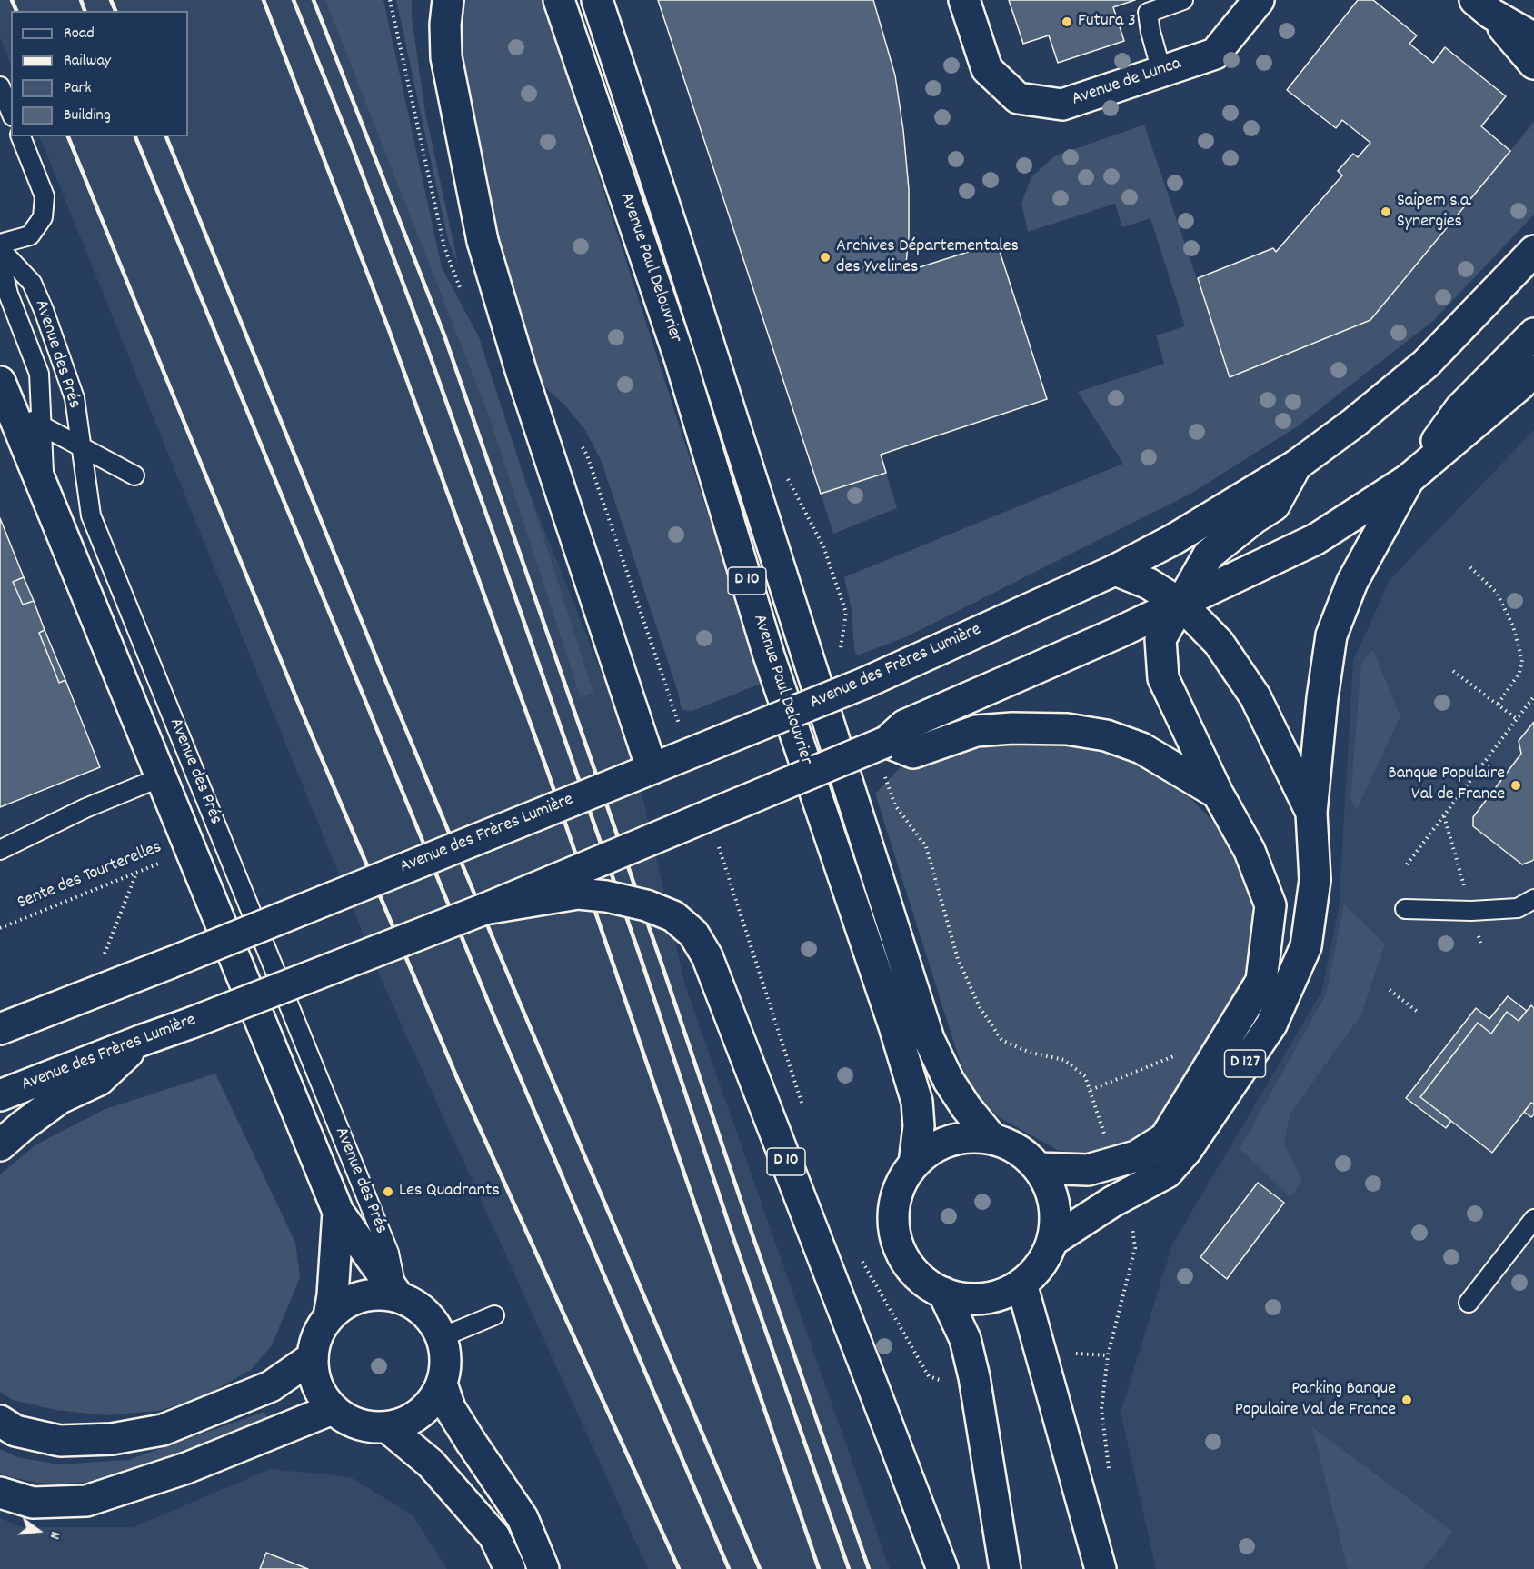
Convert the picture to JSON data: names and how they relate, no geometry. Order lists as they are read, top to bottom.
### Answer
{
  "streets": {
    "main road": [
      "Avenue de Lunca",
      "Avenue Paul Delouvrier",
      "Avenue des Prés",
      "D 10",
      "Avenue des Frères Lumière",
      "D 127"
    ],
    "path": ["Sente des Tourterelles"]
  },
  "crossings": [
    ["Avenue Paul Delouvrier", "D 127"],
    ["Avenue des Prés", "Sente des Tourterelles"],
    ["D 10", "Avenue des Frères Lumière"],
    ["Avenue des Frères Lumière", "D 127"]
  ],
  "places": [
    "Futura 3",
    "Saipem s.a. Synergies",
    "Archives Départementales des Yvelines",
    "Banque Populaire Val de France",
    "Les Quadrants",
    "Parking Banque Populaire Val de France"
  ],
  "legend": [
    "Road",
    "Railway",
    "Park",
    "Building"
  ],
  "north": "right"
}
